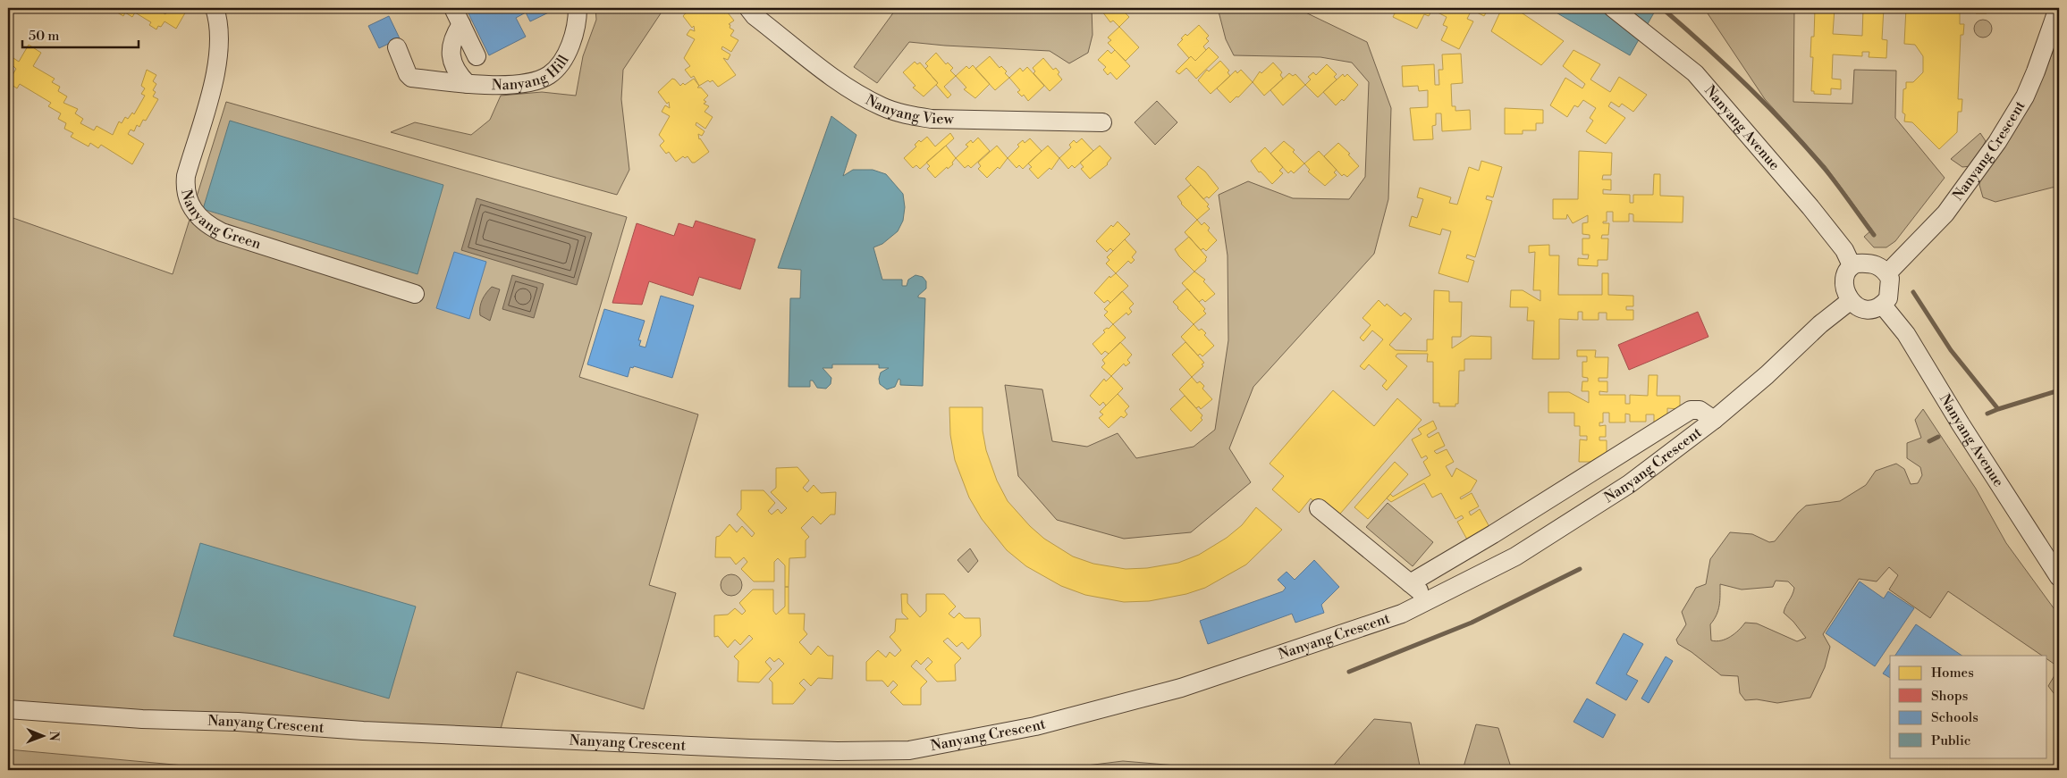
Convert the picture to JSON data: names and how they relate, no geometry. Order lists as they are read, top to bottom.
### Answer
{
  "streets": {
    "street": [
      "Nanyang Hill",
      "Nanyang View",
      "Nanyang Avenue",
      "Nanyang Crescent",
      "Nanyang Green"
    ]
  },
  "crossings": [
    ["Nanyang Avenue", "Nanyang Crescent"]
  ],
  "legend": [
    "Homes",
    "Shops",
    "Schools",
    "Public"
  ],
  "scale_bar": "50 m",
  "north": "right"
}
